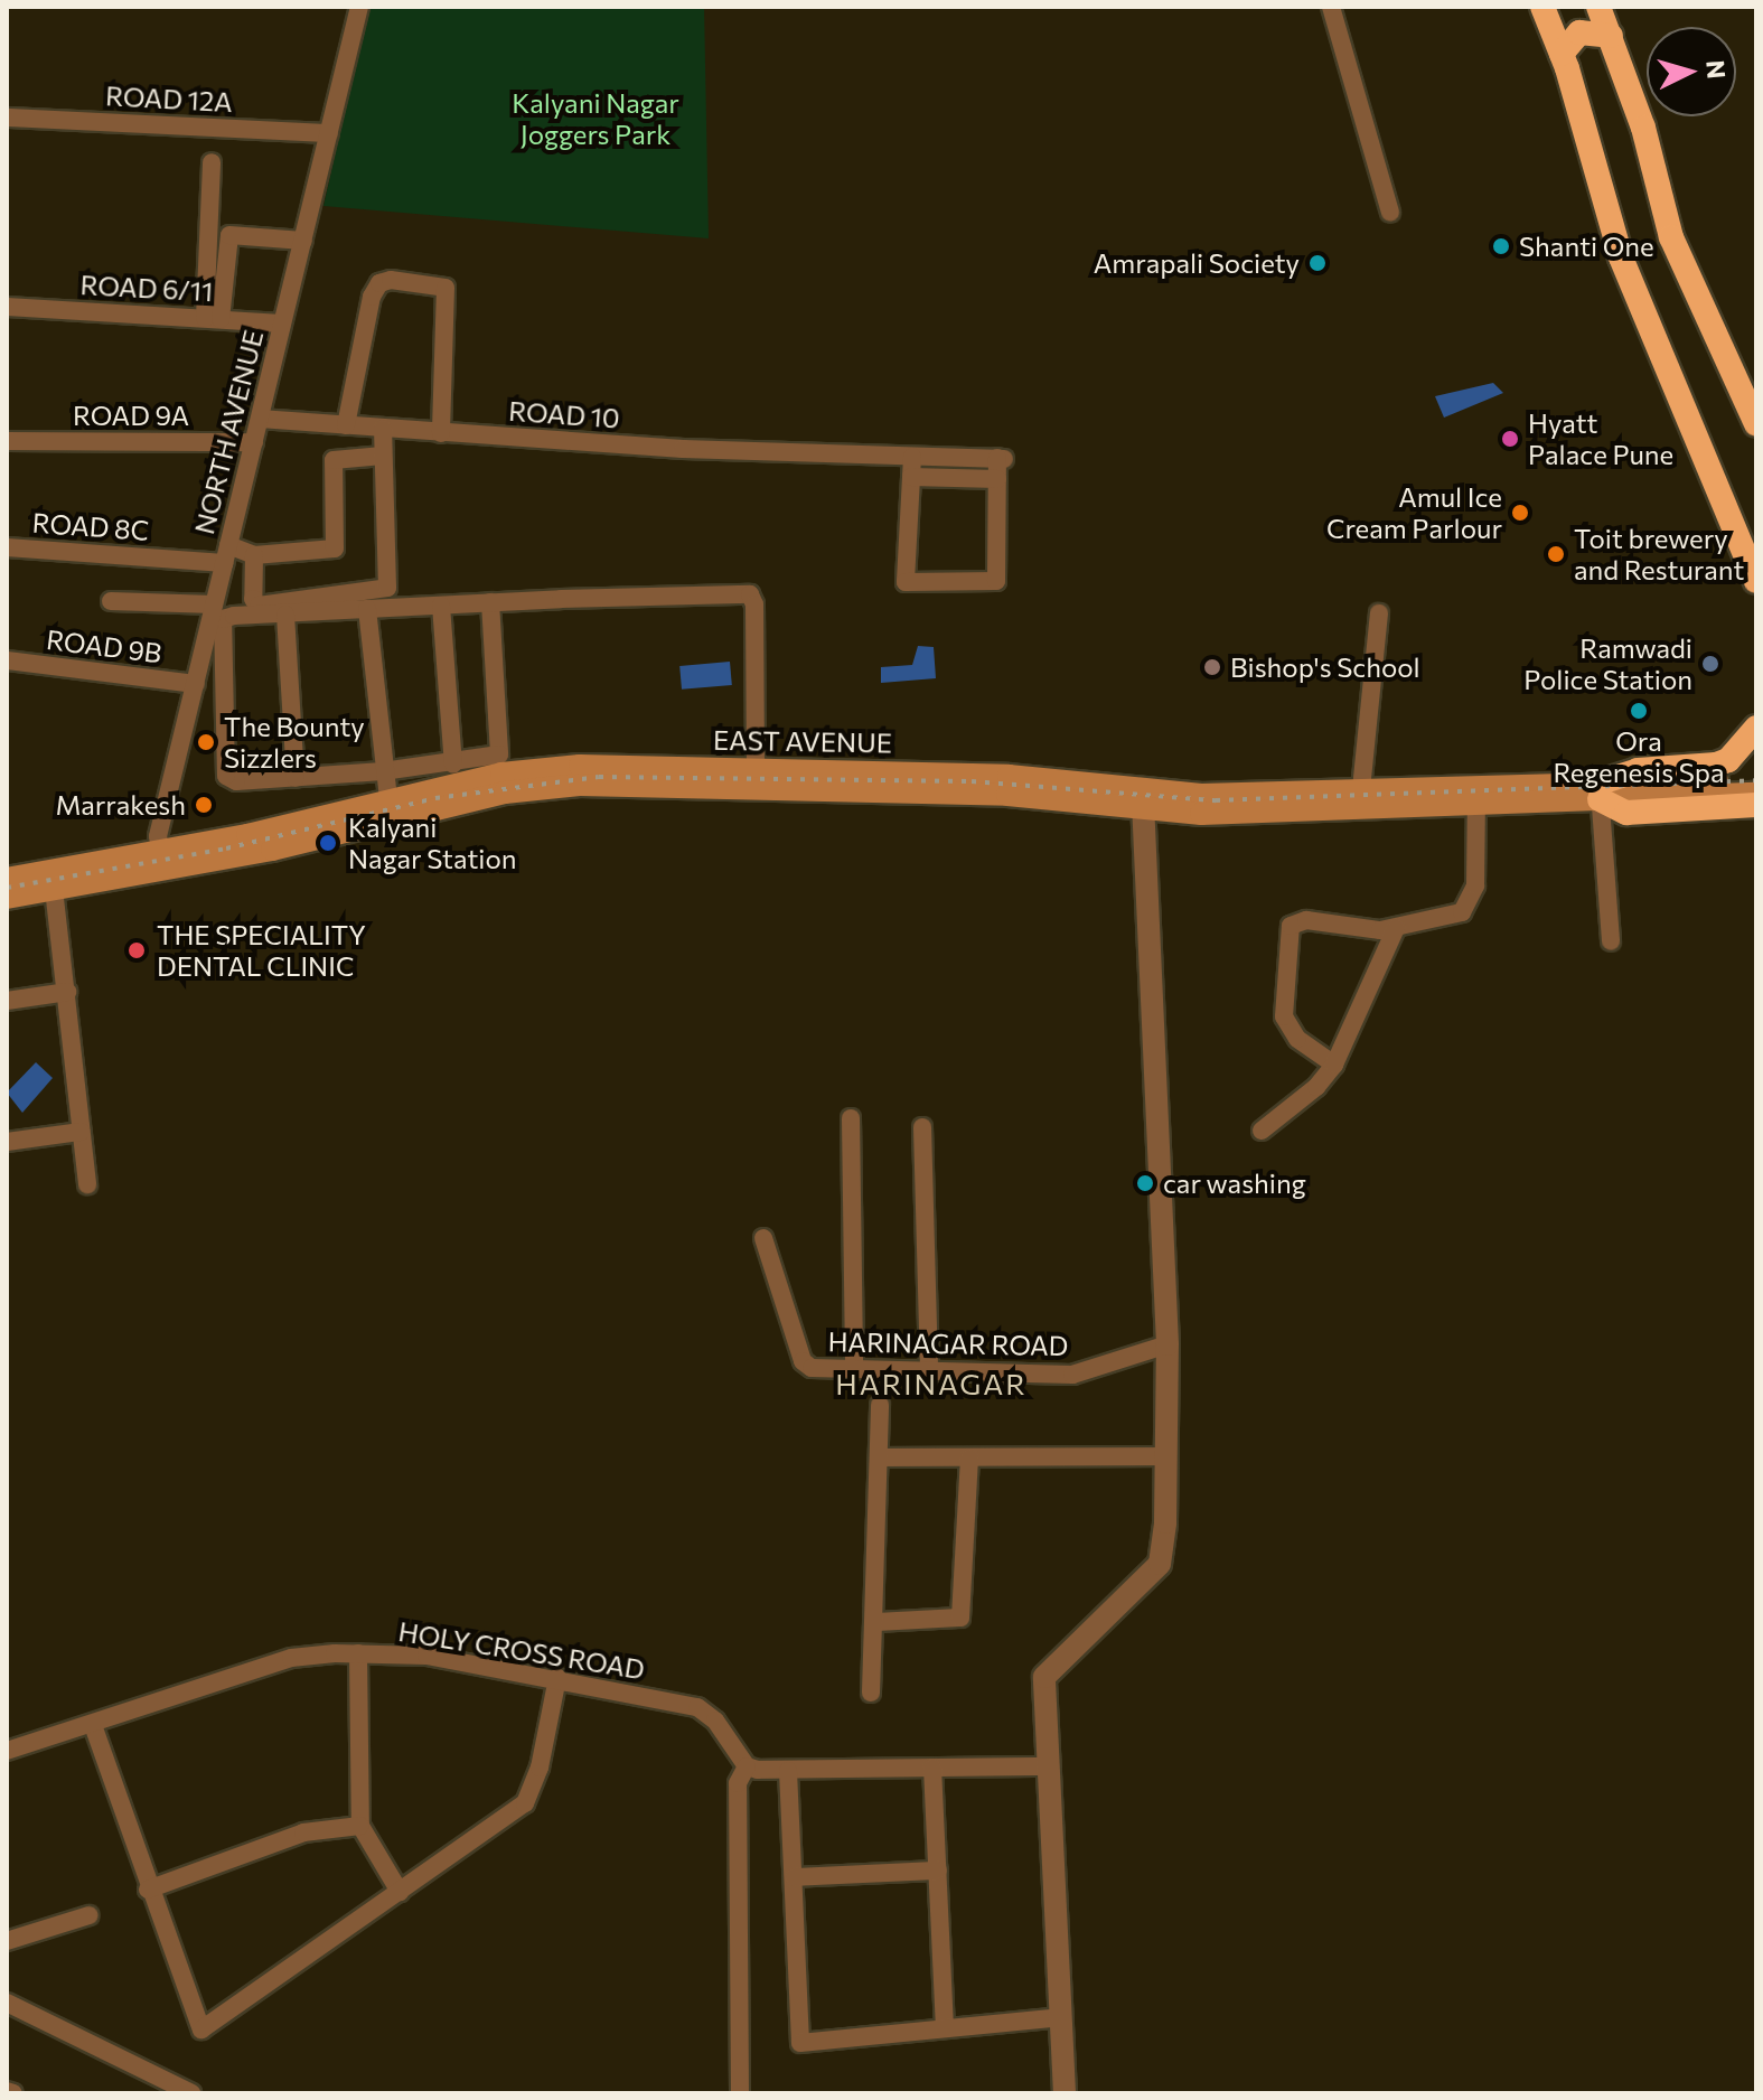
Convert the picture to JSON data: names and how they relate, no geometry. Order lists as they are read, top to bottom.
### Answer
{
  "streets": {
    "main road": ["EAST AVENUE"],
    "street": [
      "ROAD 12A",
      "ROAD 6/11",
      "ROAD 10",
      "ROAD 9A",
      "NORTH AVENUE",
      "ROAD 8C",
      "ROAD 9B",
      "HARINAGAR ROAD",
      "HOLY CROSS ROAD"
    ]
  },
  "crossings": [
    ["ROAD 12A", "NORTH AVENUE"],
    ["ROAD 6/11", "NORTH AVENUE"],
    ["ROAD 10", "NORTH AVENUE"],
    ["ROAD 9A", "NORTH AVENUE"],
    ["NORTH AVENUE", "ROAD 8C"],
    ["NORTH AVENUE", "ROAD 9B"],
    ["NORTH AVENUE", "EAST AVENUE"]
  ],
  "districts": ["HARINAGAR"],
  "parks": ["Kalyani Nagar Joggers Park"],
  "places": [
    "Shanti One",
    "Amrapali Society",
    "Hyatt Palace Pune",
    "Amul Ice Cream Parlour",
    "Toit brewery and Resturant",
    "Ramwadi Police Station",
    "Bishop's School",
    "Ora Regenesis Spa",
    "The Bounty Sizzlers",
    "Marrakesh",
    "Kalyani Nagar Station",
    "THE SPECIALITY DENTAL CLINIC",
    "car washing"
  ],
  "north": "right"
}
